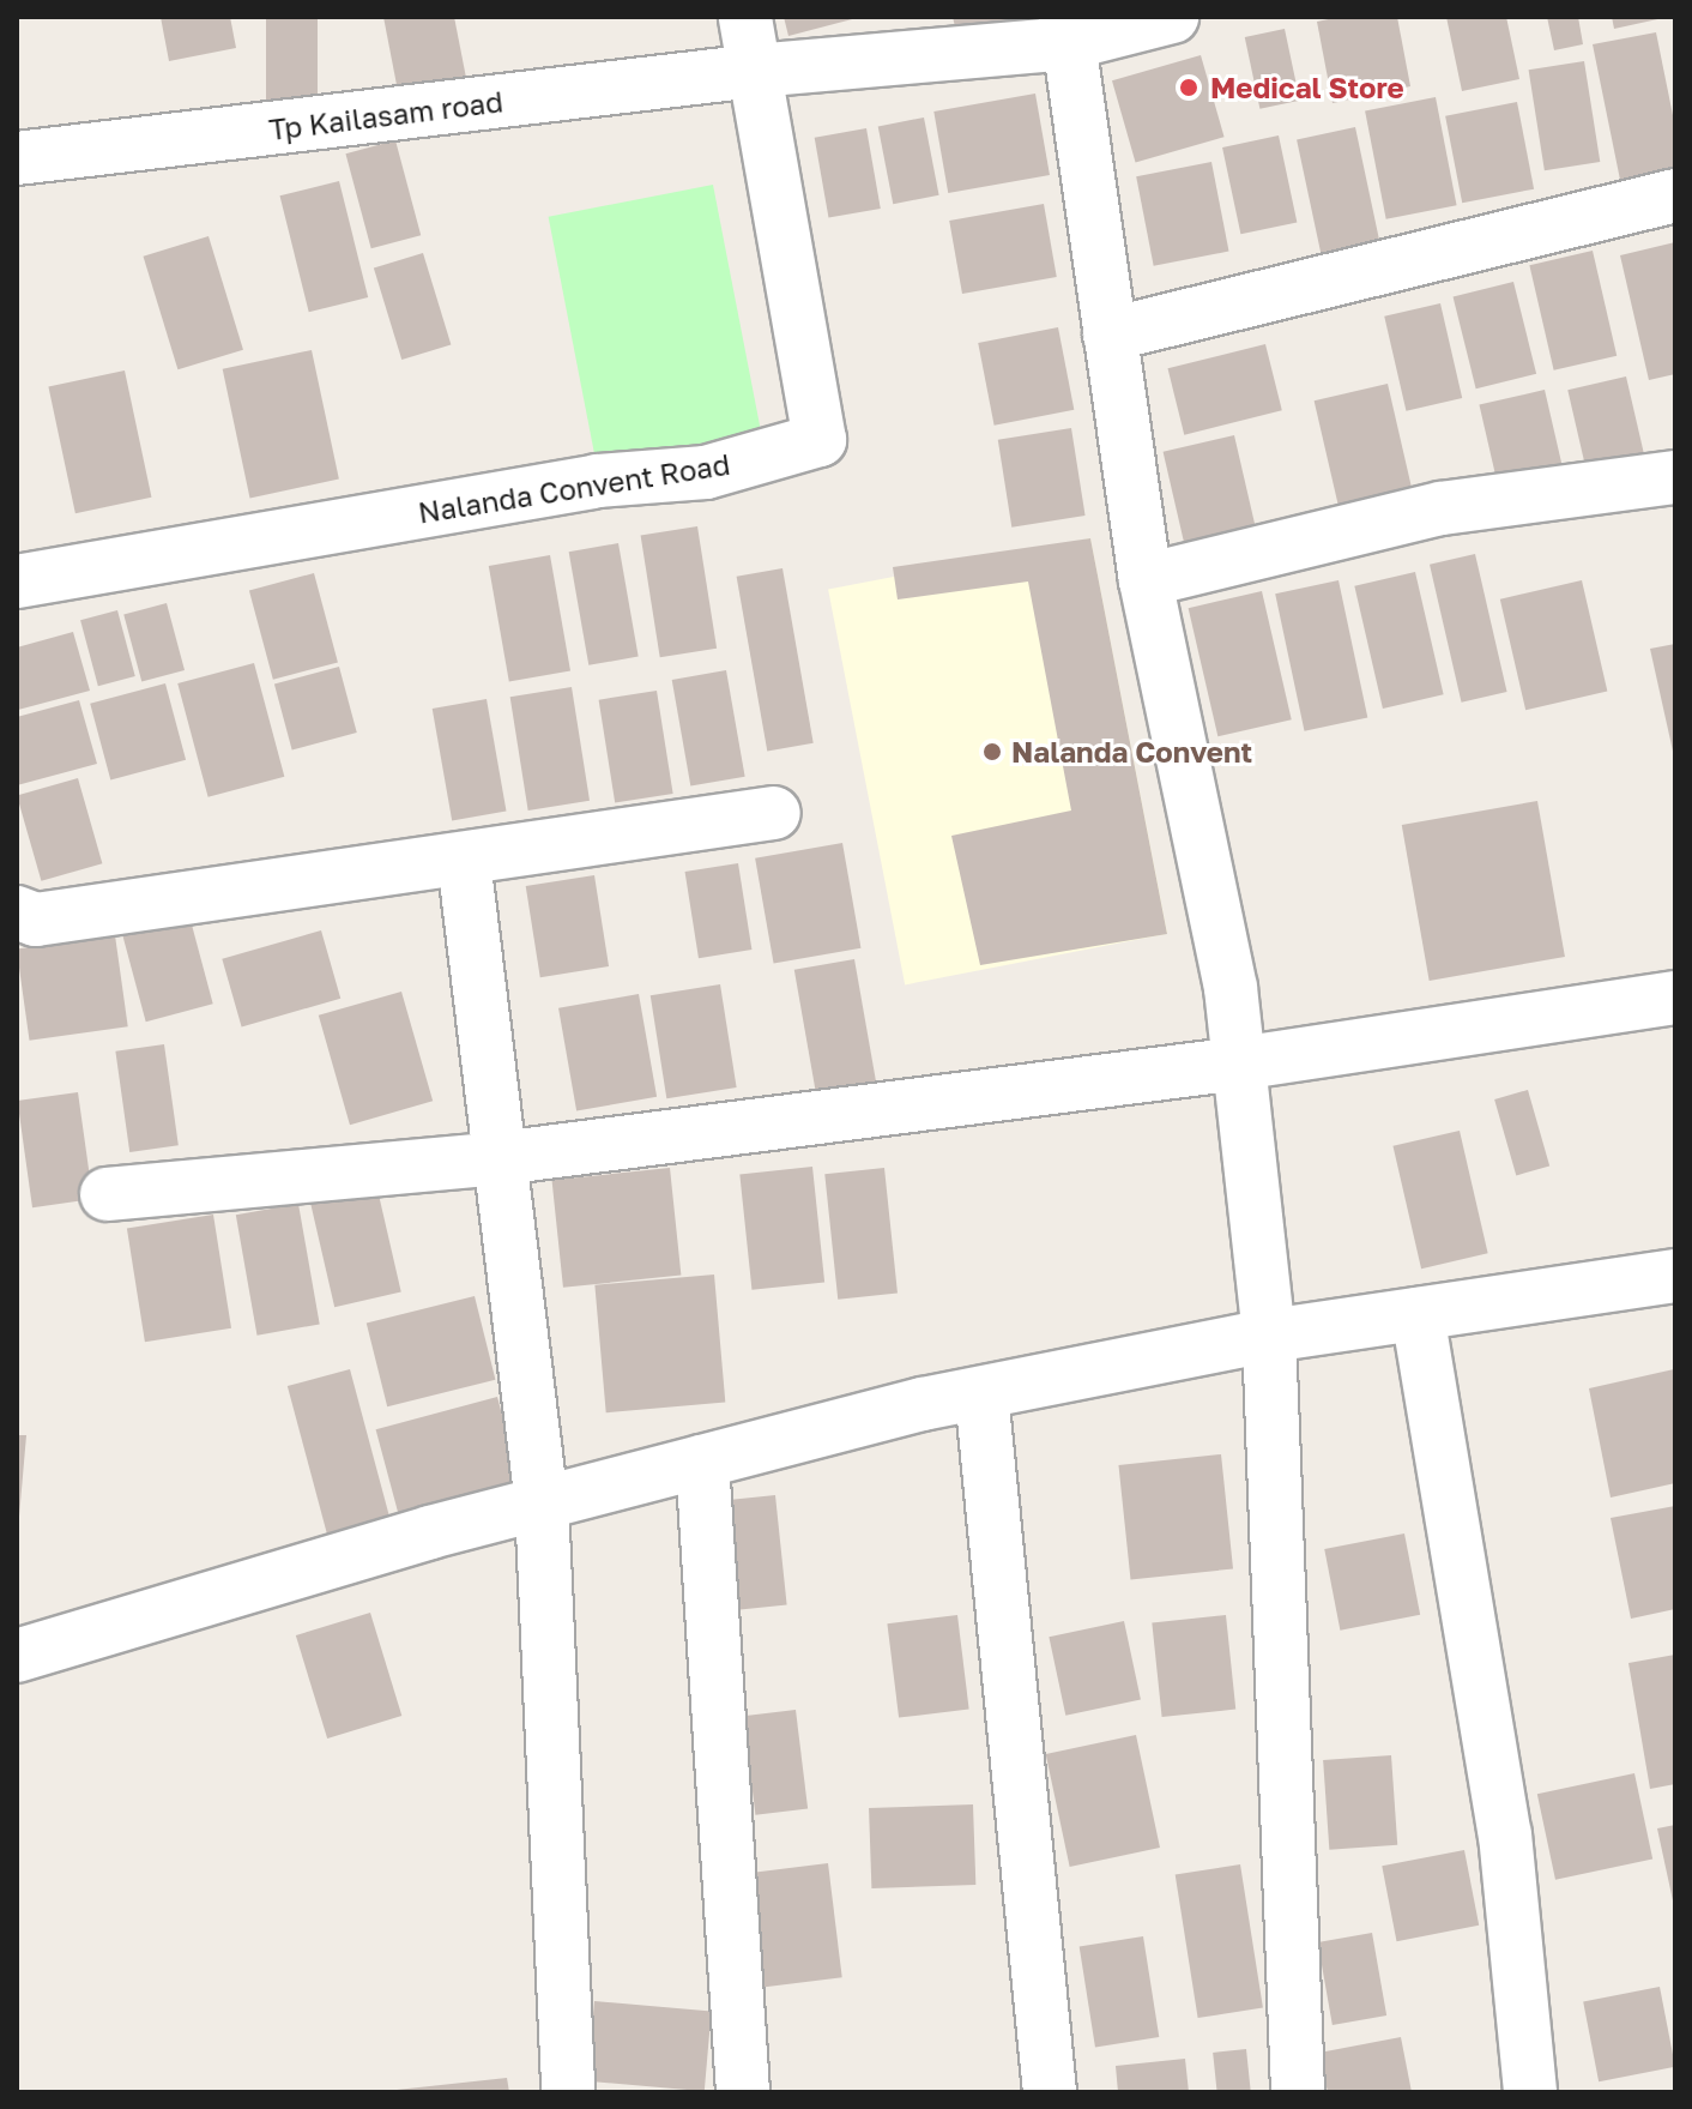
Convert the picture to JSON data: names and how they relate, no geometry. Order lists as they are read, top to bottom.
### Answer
{
  "streets": {
    "street": ["Tp Kailasam road", "Nalanda Convent Road"]
  },
  "crossings": [
    ["Tp Kailasam road", "Nalanda Convent Road"]
  ],
  "places": ["Medical Store", "Nalanda Convent"]
}
